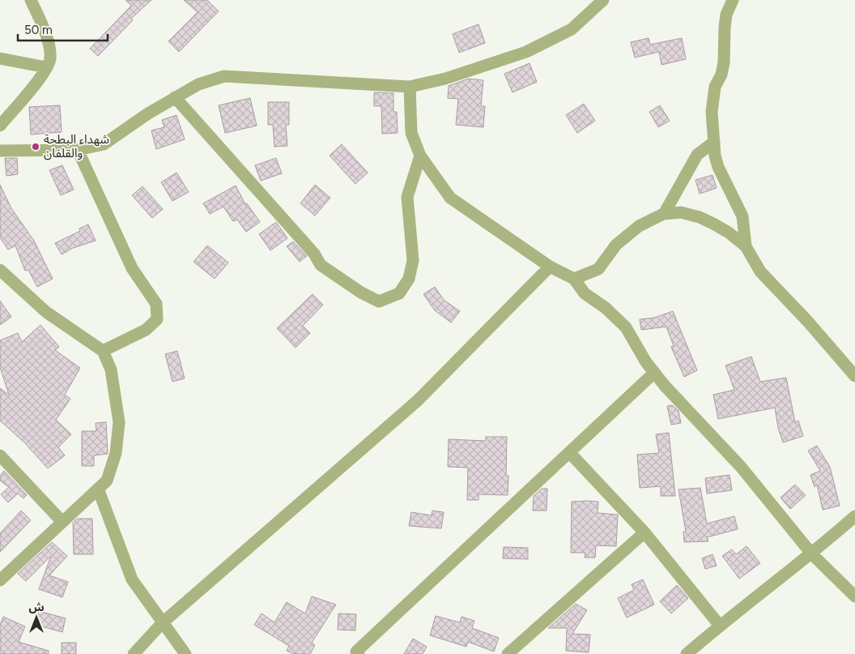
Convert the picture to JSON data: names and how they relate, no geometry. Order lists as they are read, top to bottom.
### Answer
{
  "places": ["شهداء البطحة والقلفان"],
  "scale_bar": "50 m",
  "north": "top"
}
